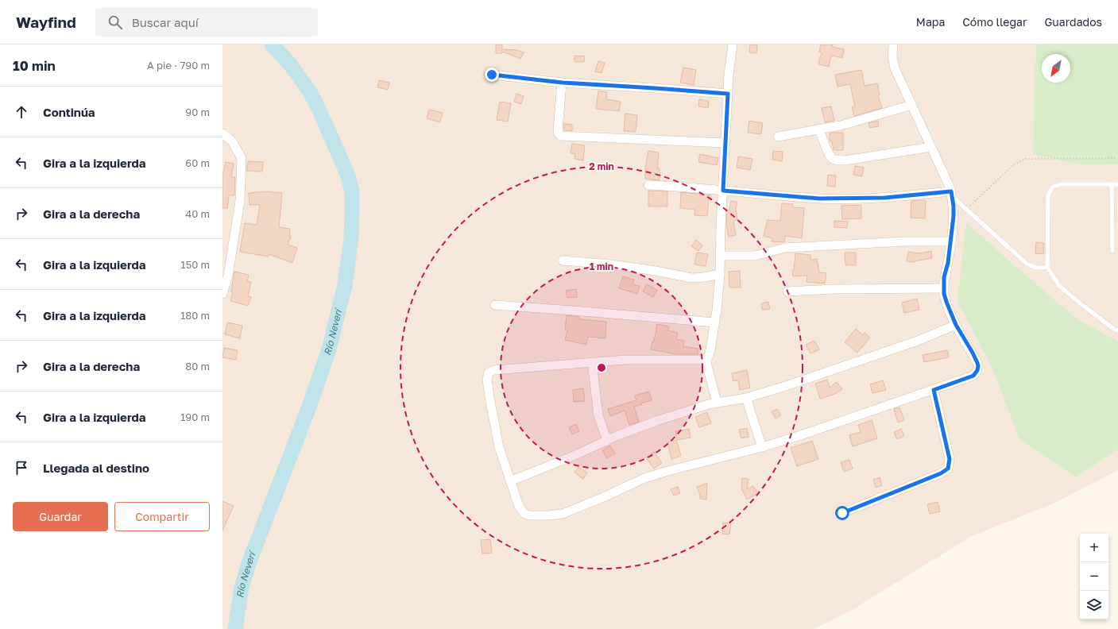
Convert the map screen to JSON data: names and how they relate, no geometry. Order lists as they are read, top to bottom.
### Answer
{
  "water": ["Río Neverí"],
  "north": "bottom left",
  "page": {
    "header": "Wayfind",
    "search": "Buscar aquí",
    "nav": ["Mapa", "Cómo llegar", "Guardados"],
    "heading": ["10 min", "A pie · 790 m"],
    "list": [
      ["Continúa", "90 m"],
      ["Gira a la izquierda", "60 m"],
      ["Gira a la derecha", "40 m"],
      ["Gira a la izquierda", "150 m"],
      ["Gira a la izquierda", "180 m"],
      ["Gira a la derecha", "80 m"],
      ["Gira a la izquierda", "190 m"],
      "Llegada al destino"
    ],
    "buttons": ["Guardar", "Compartir"],
    "map_buttons": ["+", "−"]
  },
  "rings": ["2 min", "1 min"]
}
